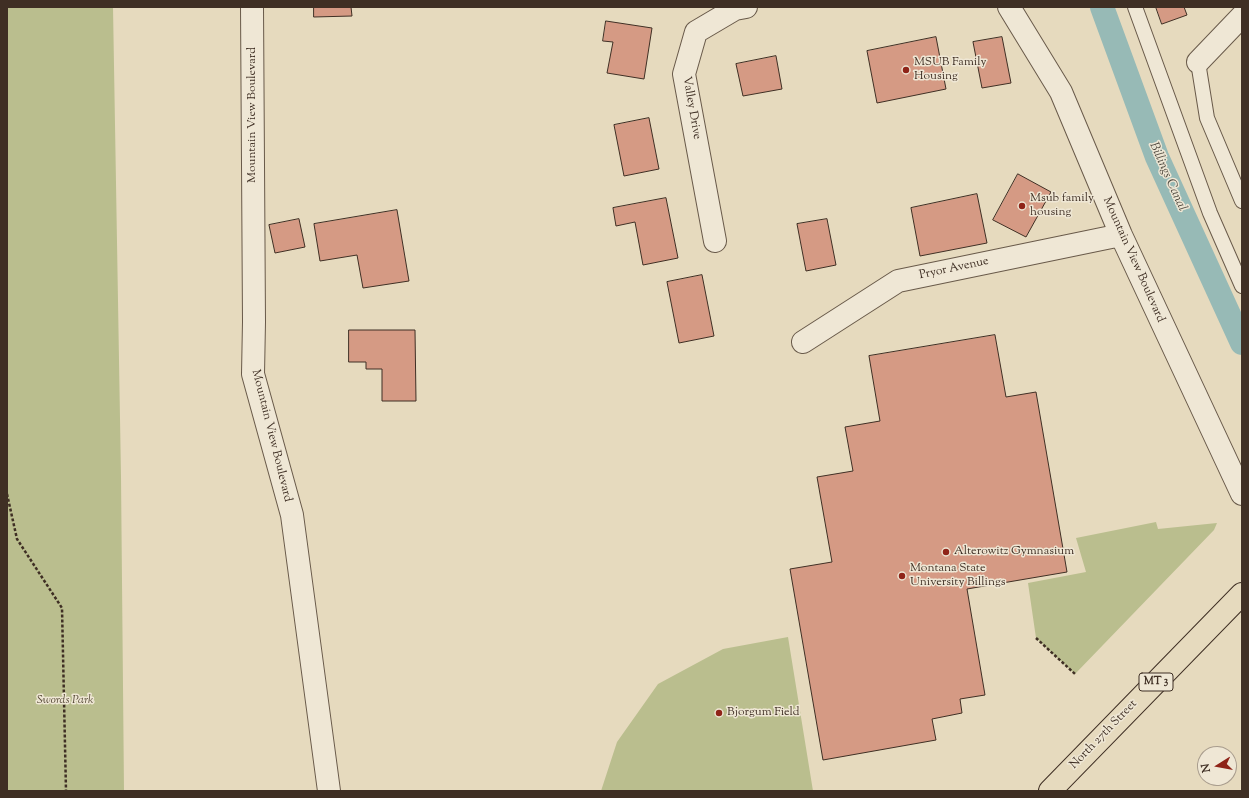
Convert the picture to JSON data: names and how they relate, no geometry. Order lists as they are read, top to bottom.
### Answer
{
  "streets": {
    "main road": ["MT 3", "North 27th Street"],
    "street": ["Valley Drive", "Mountain View Boulevard", "Pryor Avenue"]
  },
  "crossings": [
    ["Mountain View Boulevard", "Pryor Avenue"]
  ],
  "water": ["Billings Canal"],
  "parks": ["Swords Park"],
  "places": [
    "MSUB Family Housing",
    "Msub family housing",
    "Alterowitz Gymnasium",
    "Montana State University Billings",
    "Bjorgum Field"
  ],
  "north": "left"
}
